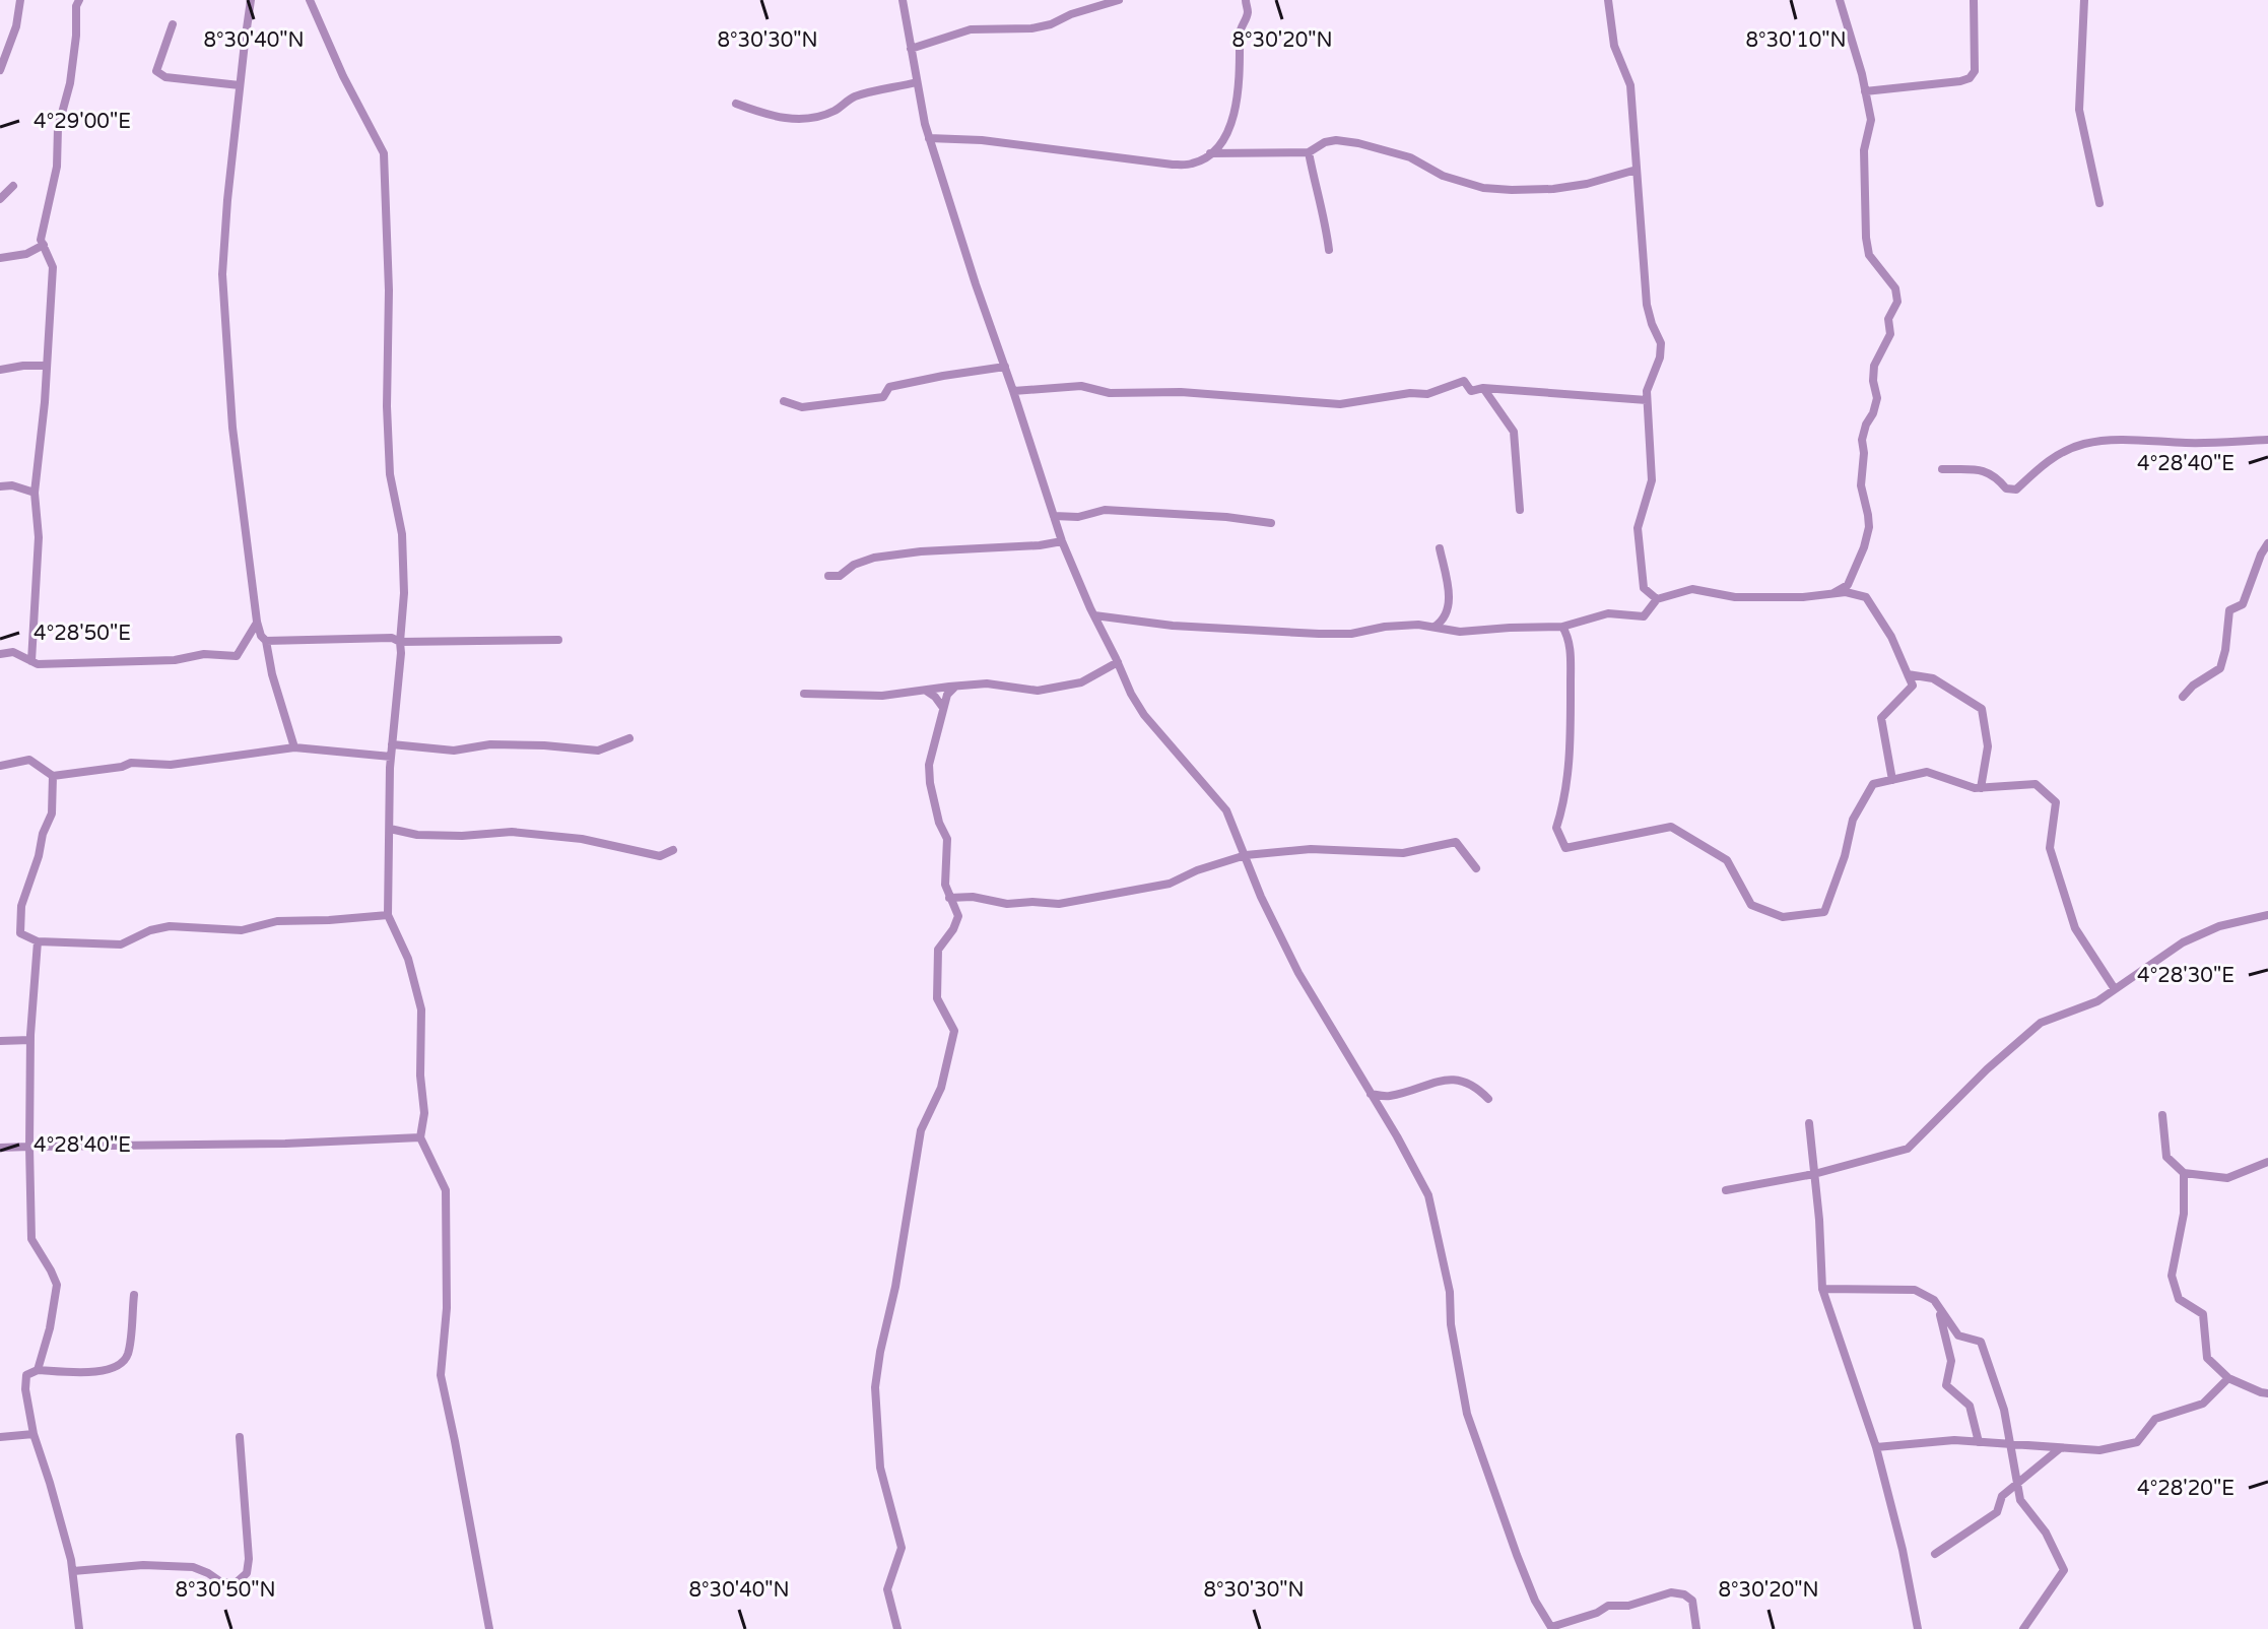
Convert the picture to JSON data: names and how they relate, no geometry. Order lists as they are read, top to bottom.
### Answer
{
  "coordinates": [
    "8°30'40\"N",
    "8°30'30\"N",
    "8°30'20\"N",
    "8°30'10\"N",
    "4°29'00\"E",
    "4°28'40\"E",
    "4°28'50\"E",
    "4°28'30\"E",
    "4°28'20\"E",
    "8°30'50\"N"
  ]
}
